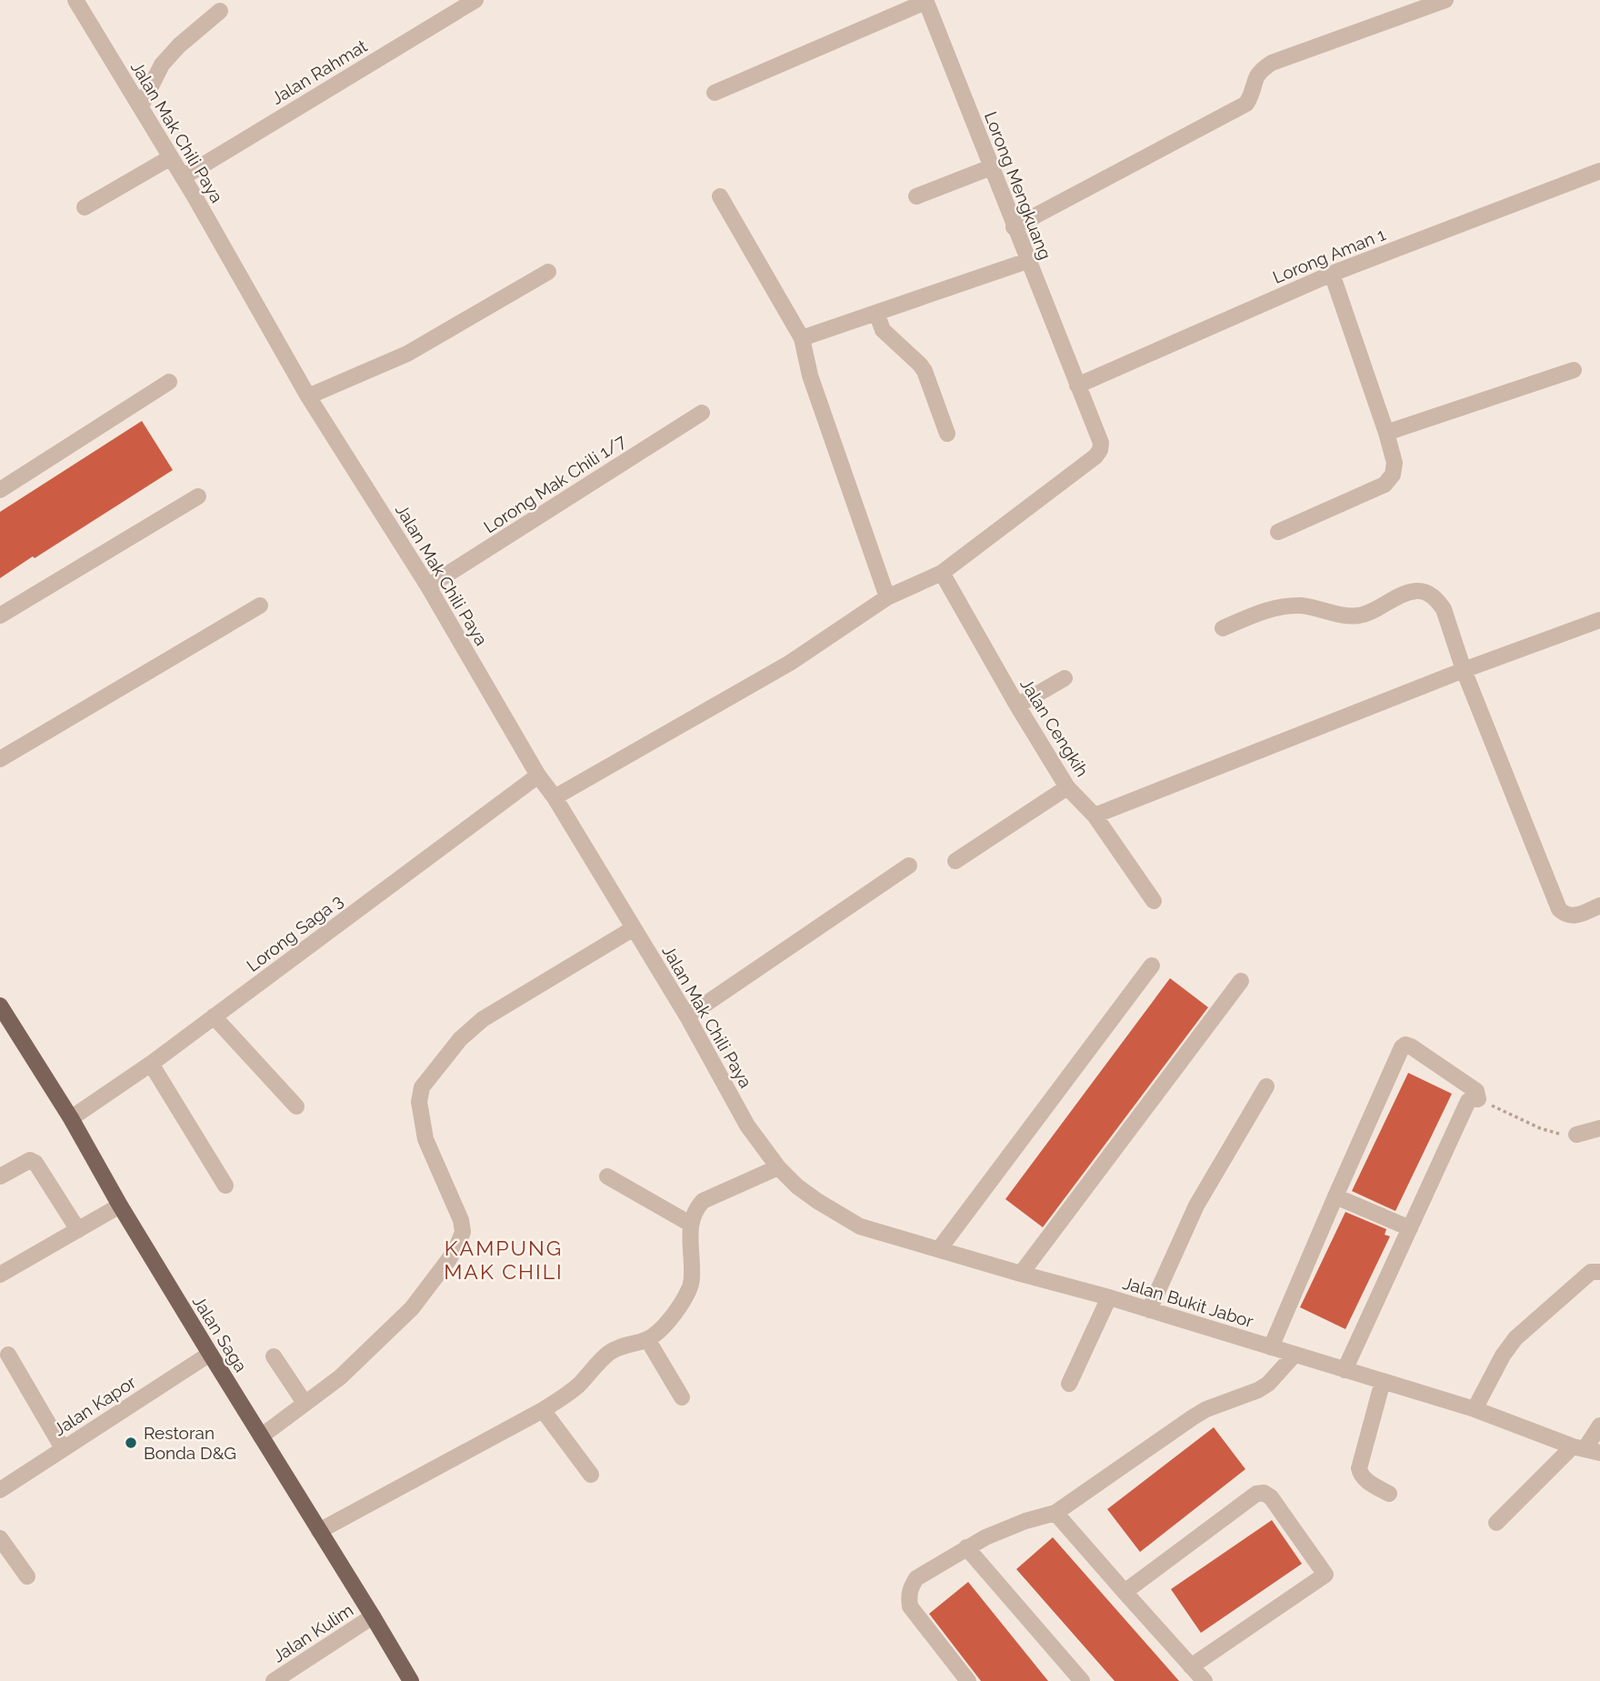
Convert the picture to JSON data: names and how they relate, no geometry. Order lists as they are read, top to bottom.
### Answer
{
  "streets": {
    "main road": ["Jalan Saga"],
    "street": [
      "Jalan Rahmat",
      "Jalan Mak Chili Paya",
      "Lorong Mengkuang",
      "Lorong Aman 1",
      "Lorong Mak Chili 1/7",
      "Jalan Cengkih",
      "Lorong Saga 3",
      "Jalan Bukit Jabor",
      "Jalan Kapor",
      "Jalan Kulim"
    ]
  },
  "crossings": [
    ["Jalan Rahmat", "Jalan Mak Chili Paya"],
    ["Jalan Mak Chili Paya", "Lorong Mak Chili 1/7"],
    ["Jalan Mak Chili Paya", "Lorong Saga 3"],
    ["Jalan Mak Chili Paya", "Jalan Bukit Jabor"],
    ["Lorong Mengkuang", "Lorong Aman 1"],
    ["Lorong Mengkuang", "Jalan Cengkih"],
    ["Lorong Saga 3", "Jalan Saga"],
    ["Jalan Saga", "Jalan Kapor"],
    ["Jalan Saga", "Jalan Kulim"]
  ],
  "districts": ["KAMPUNG MAK CHILI"],
  "places": ["Restoran Bonda D&G"]
}
